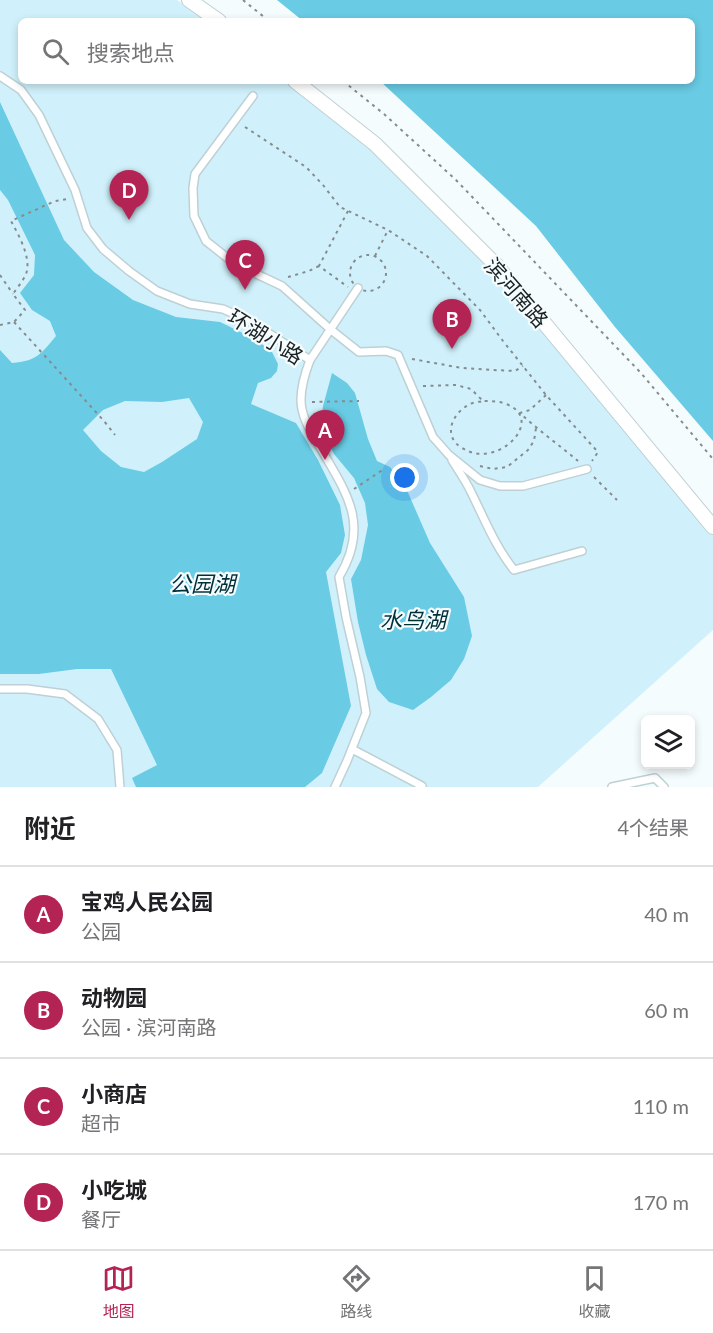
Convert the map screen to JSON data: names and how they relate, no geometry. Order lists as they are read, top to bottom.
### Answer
{
  "streets": {
    "street": ["滨河南路"],
    "lane": ["环湖小路"]
  },
  "water": ["公园湖", "水鸟湖"],
  "page": {
    "search": "搜索地点",
    "pins": [
      "D",
      "C",
      "B",
      "A"
    ],
    "heading": ["附近", "4个结果"],
    "list": [
      {
        "mark": "A",
        "name": "宝鸡人民公园",
        "note": "公园",
        "value": "40 m"
      },
      {
        "mark": "B",
        "name": "动物园",
        "note": "公园 · 滨河南路",
        "value": "60 m"
      },
      {
        "mark": "C",
        "name": "小商店",
        "note": "超市",
        "value": "110 m"
      },
      {
        "mark": "D",
        "name": "小吃城",
        "note": "餐厅",
        "value": "170 m"
      }
    ],
    "nav": ["地图", "路线", "收藏"]
  }
}
